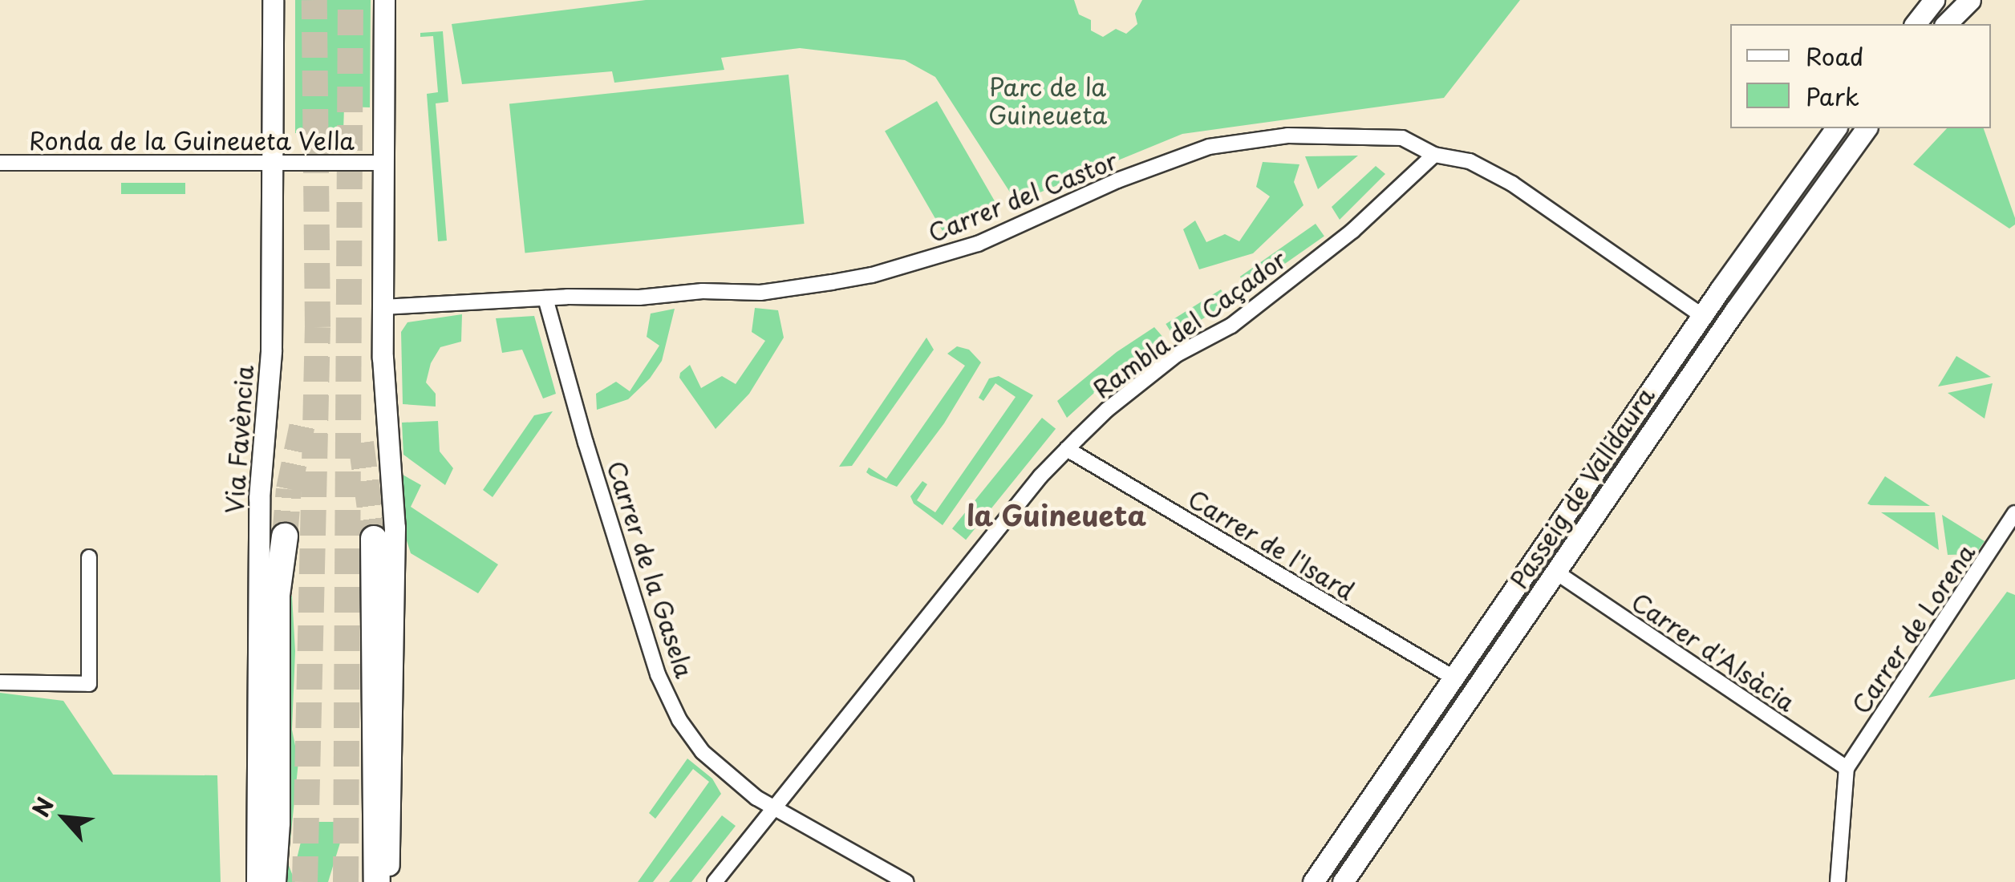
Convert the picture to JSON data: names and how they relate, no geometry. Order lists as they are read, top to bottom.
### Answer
{
  "streets": {
    "main road": ["Via Favència", "Passeig de Valldaura"],
    "street": [
      "Ronda de la Guineueta Vella",
      "Carrer del Castor",
      "Rambla del Caçador",
      "Carrer de l'Isard",
      "Carrer de la Gasela",
      "Carrer de Lorena",
      "Carrer d'Alsàcia"
    ]
  },
  "crossings": [
    ["Ronda de la Guineueta Vella", "Via Favència"],
    ["Carrer del Castor", "Rambla del Caçador"],
    ["Carrer del Castor", "Passeig de Valldaura"],
    ["Carrer del Castor", "Carrer de la Gasela"],
    ["Rambla del Caçador", "Carrer de l'Isard"],
    ["Rambla del Caçador", "Carrer de la Gasela"],
    ["Passeig de Valldaura", "Carrer de l'Isard"],
    ["Passeig de Valldaura", "Carrer d'Alsàcia"],
    ["Carrer de Lorena", "Carrer d'Alsàcia"]
  ],
  "districts": ["la Guineueta"],
  "parks": ["Parc de la Guineueta"],
  "legend": ["Road", "Park"],
  "north": "top left"
}
